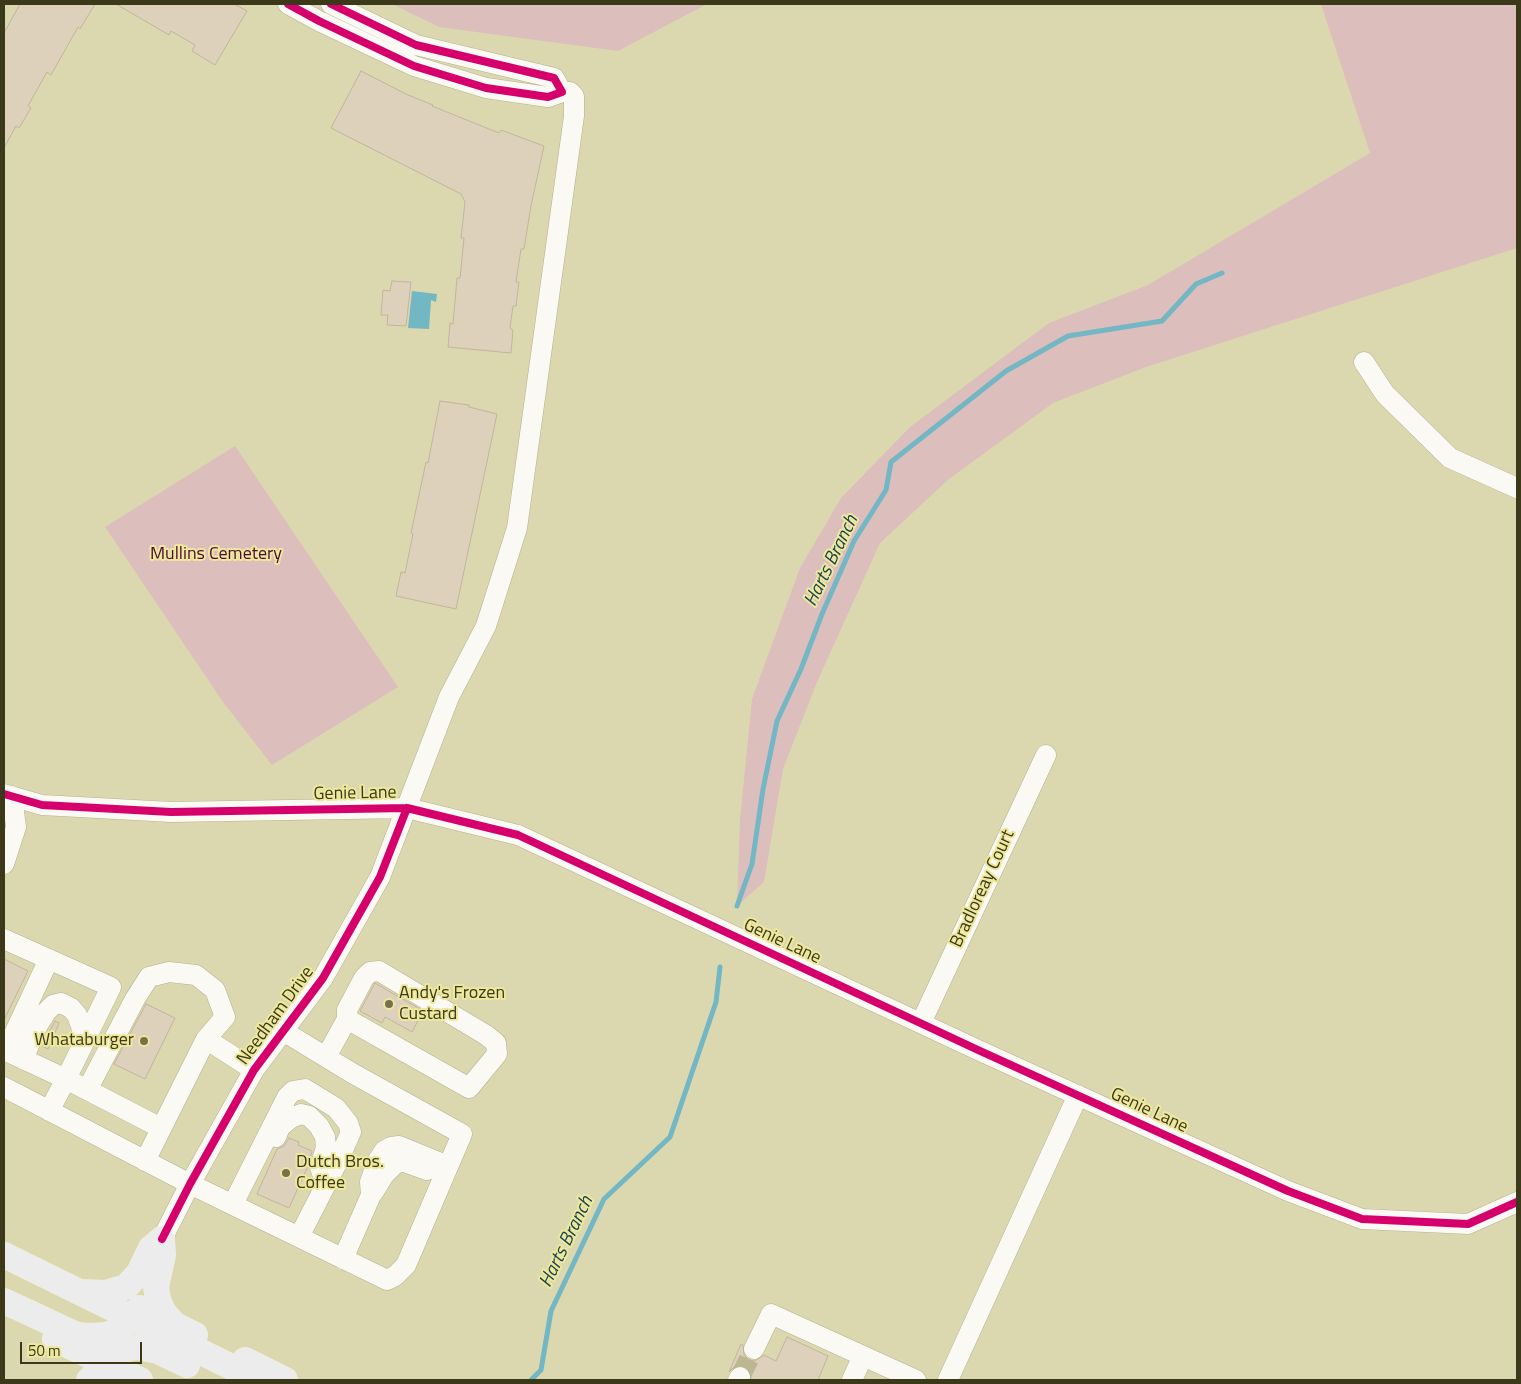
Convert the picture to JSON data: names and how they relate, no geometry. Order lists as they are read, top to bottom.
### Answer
{
  "streets": {
    "street": ["Genie Lane", "Bradloreay Court", "Needham Drive"]
  },
  "crossings": [
    ["Genie Lane", "Bradloreay Court"],
    ["Genie Lane", "Needham Drive"]
  ],
  "water": ["Harts Branch"],
  "parks": ["Mullins Cemetery"],
  "places": ["Andy's Frozen Custard", "Whataburger", "Dutch Bros. Coffee"],
  "scale_bar": "50 m"
}
